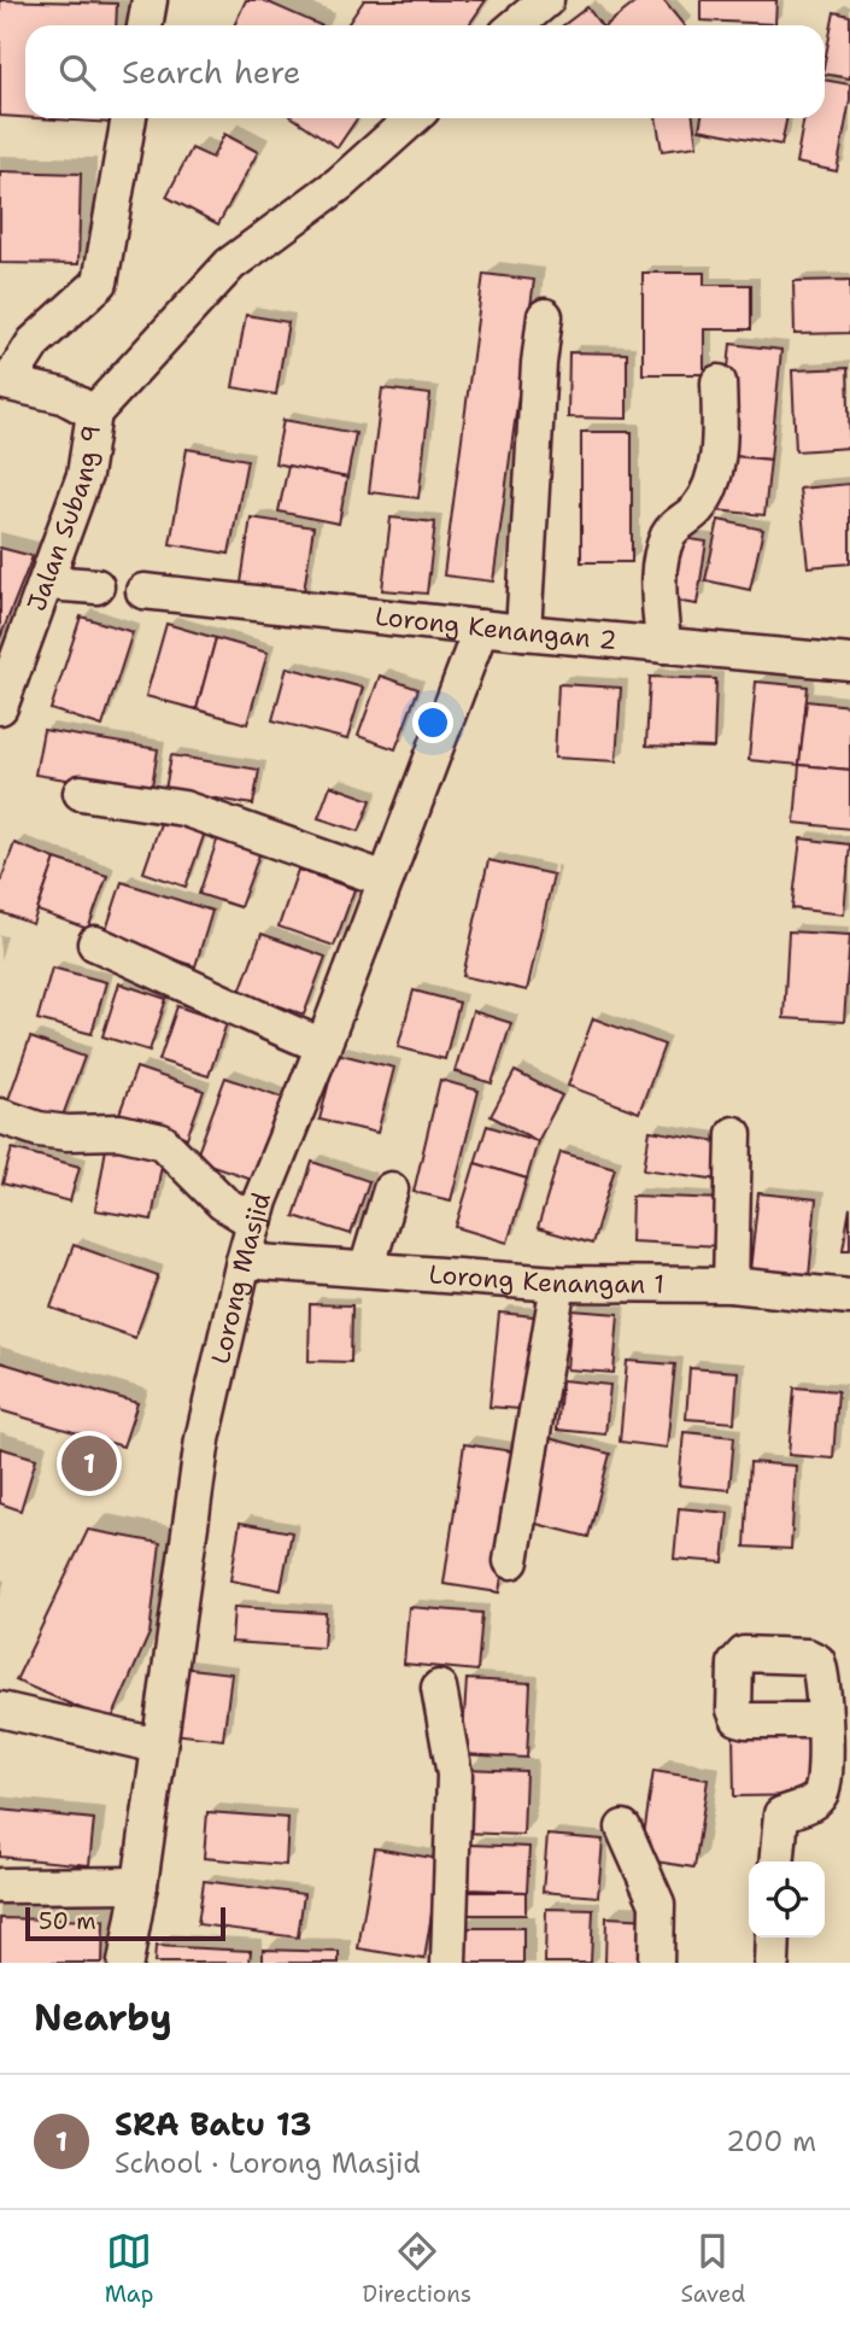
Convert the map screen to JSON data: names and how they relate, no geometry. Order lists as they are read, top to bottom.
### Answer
{
  "streets": {
    "street": [
      "Jalan Subang 9",
      "Lorong Kenangan 2",
      "Lorong Masjid",
      "Lorong Kenangan 1"
    ]
  },
  "crossings": [
    ["Lorong Kenangan 2", "Lorong Masjid"],
    ["Lorong Masjid", "Lorong Kenangan 1"]
  ],
  "scale_bar": "50 m",
  "page": {
    "search": "Search here",
    "pins": "1",
    "scale": "50 m",
    "heading": "Nearby",
    "list": [
      {
        "mark": "1",
        "name": "SRA Batu 13",
        "note": "School · Lorong Masjid",
        "value": "200 m"
      }
    ],
    "nav": ["Map", "Directions", "Saved"]
  }
}
